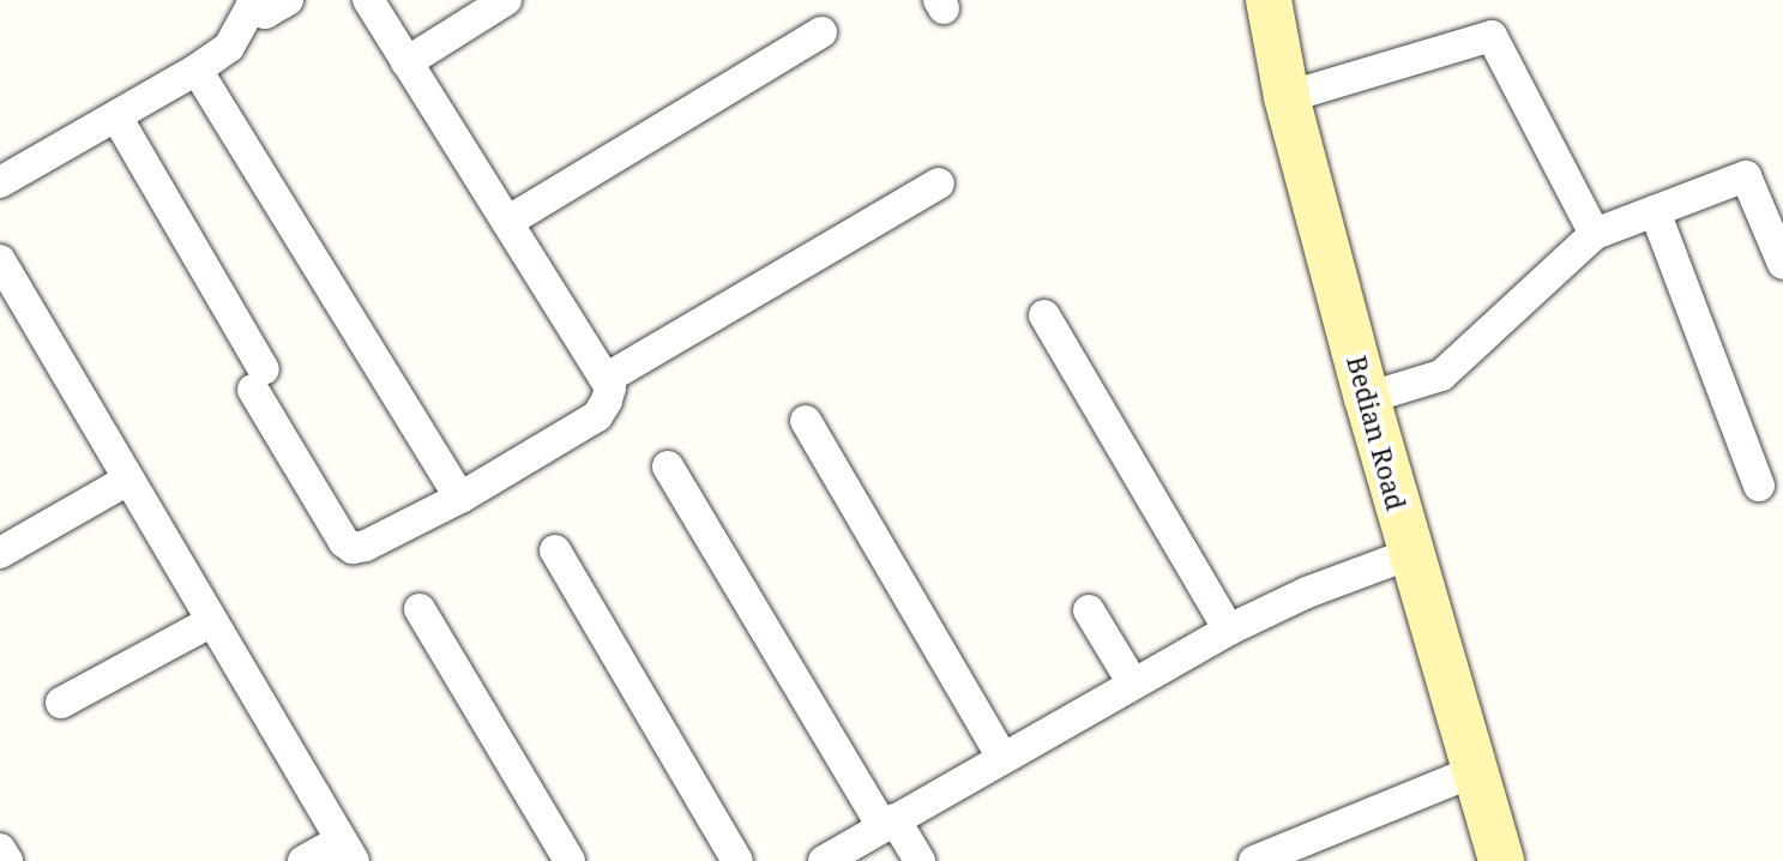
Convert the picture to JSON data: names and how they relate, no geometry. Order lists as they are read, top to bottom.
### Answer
{
  "streets": {
    "main road": ["Bedian Road"]
  }
}
